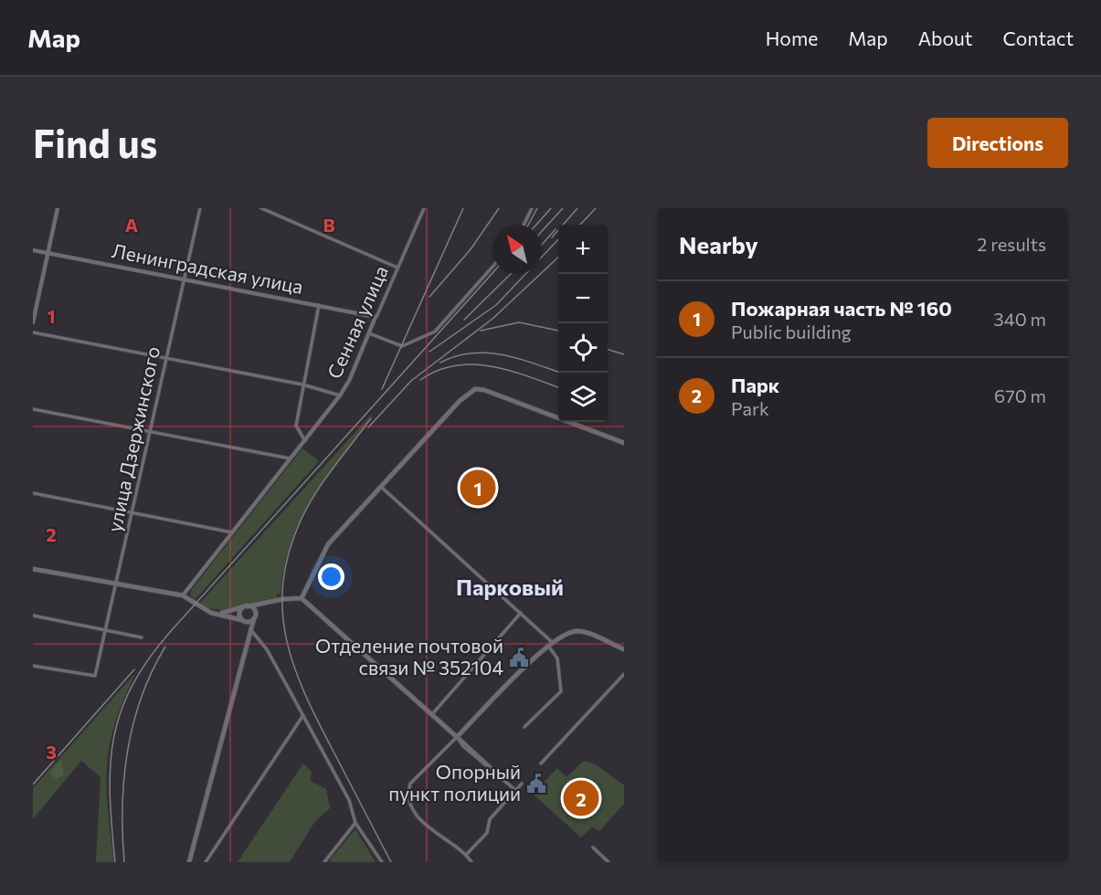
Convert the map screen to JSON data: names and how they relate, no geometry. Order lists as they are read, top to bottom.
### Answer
{
  "streets": {
    "street": ["Ленинградская улица", "Сенная улица", "улица Дзержинского"]
  },
  "crossings": [
    ["Ленинградская улица", "Сенная улица"],
    ["Ленинградская улица", "улица Дзержинского"]
  ],
  "districts": ["Парковый"],
  "places": {
    "public building": ["Отделение почтовой связи № 352104", "Опорный пункт полиции"]
  },
  "north": "top left",
  "page": {
    "header": "Map",
    "nav": [
      "Home",
      "Map",
      "About",
      "Contact"
    ],
    "buttons": "Directions",
    "title": "Find us",
    "heading": ["Nearby", "2 results"],
    "map_buttons": ["+", "−"],
    "list": [
      {
        "mark": "1",
        "name": "Пожарная часть № 160",
        "note": "Public building",
        "value": "340 m"
      },
      {
        "mark": "2",
        "name": "Парк",
        "note": "Park",
        "value": "670 m"
      }
    ],
    "pins": ["1", "2"]
  },
  "grid": {
    "columns": ["A", "B"],
    "rows": ["1", "2", "3"]
  }
}
